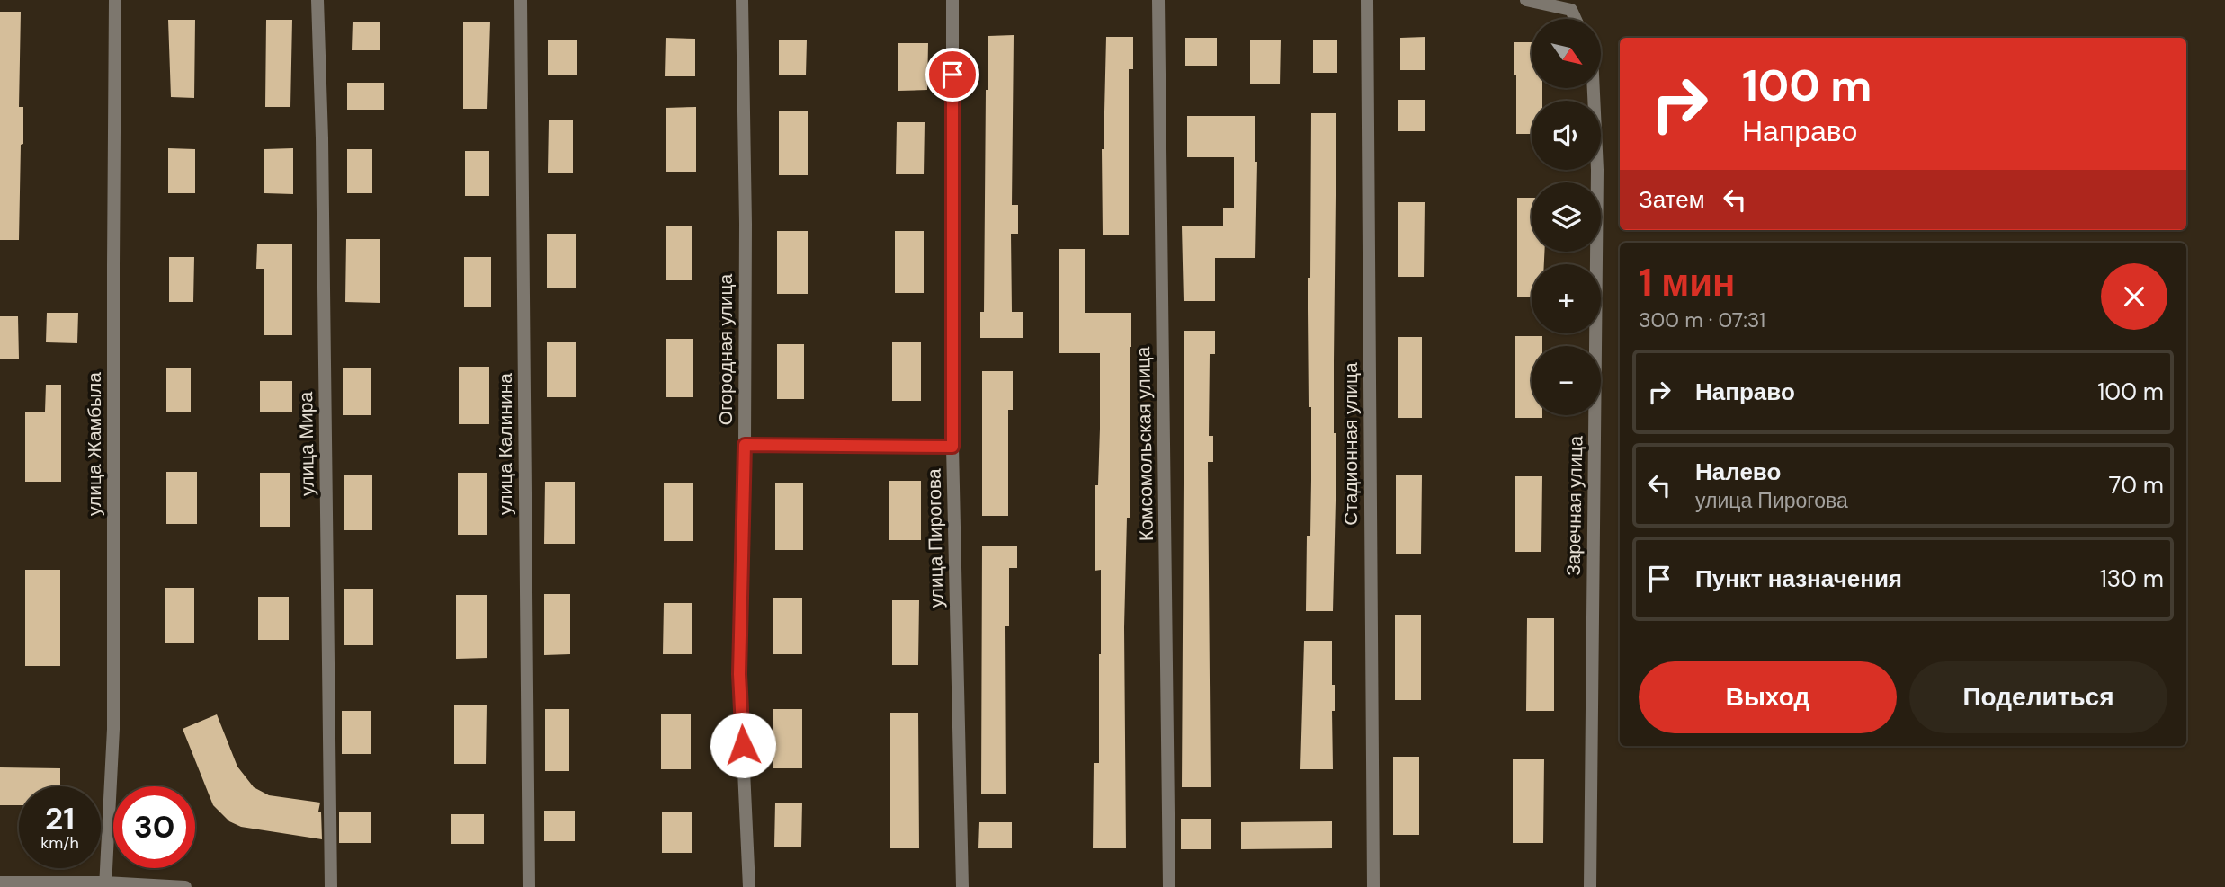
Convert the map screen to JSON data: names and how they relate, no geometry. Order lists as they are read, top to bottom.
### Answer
{
  "streets": {
    "street": [
      "Огородная улица",
      "улица Жамбыла",
      "улица Мира",
      "улица Калинина",
      "Комсомольская улица",
      "Стадионная улица",
      "Заречная улица",
      "улица Пирогова"
    ]
  },
  "north": "bottom right",
  "page": {
    "map_buttons": ["+", "−"],
    "turn": ["100 m", "Направо"],
    "then": "Затем",
    "heading": ["1 мин", "300 m · 07:31"],
    "list": [
      {
        "name": "Направо",
        "value": "100 m"
      },
      {
        "name": "Налево",
        "note": "улица Пирогова",
        "value": "70 m"
      },
      {
        "name": "Пункт назначения",
        "value": "130 m"
      }
    ],
    "buttons": ["Выход", "Поделиться"],
    "speed": "21 km/h",
    "limit": "30"
  }
}
